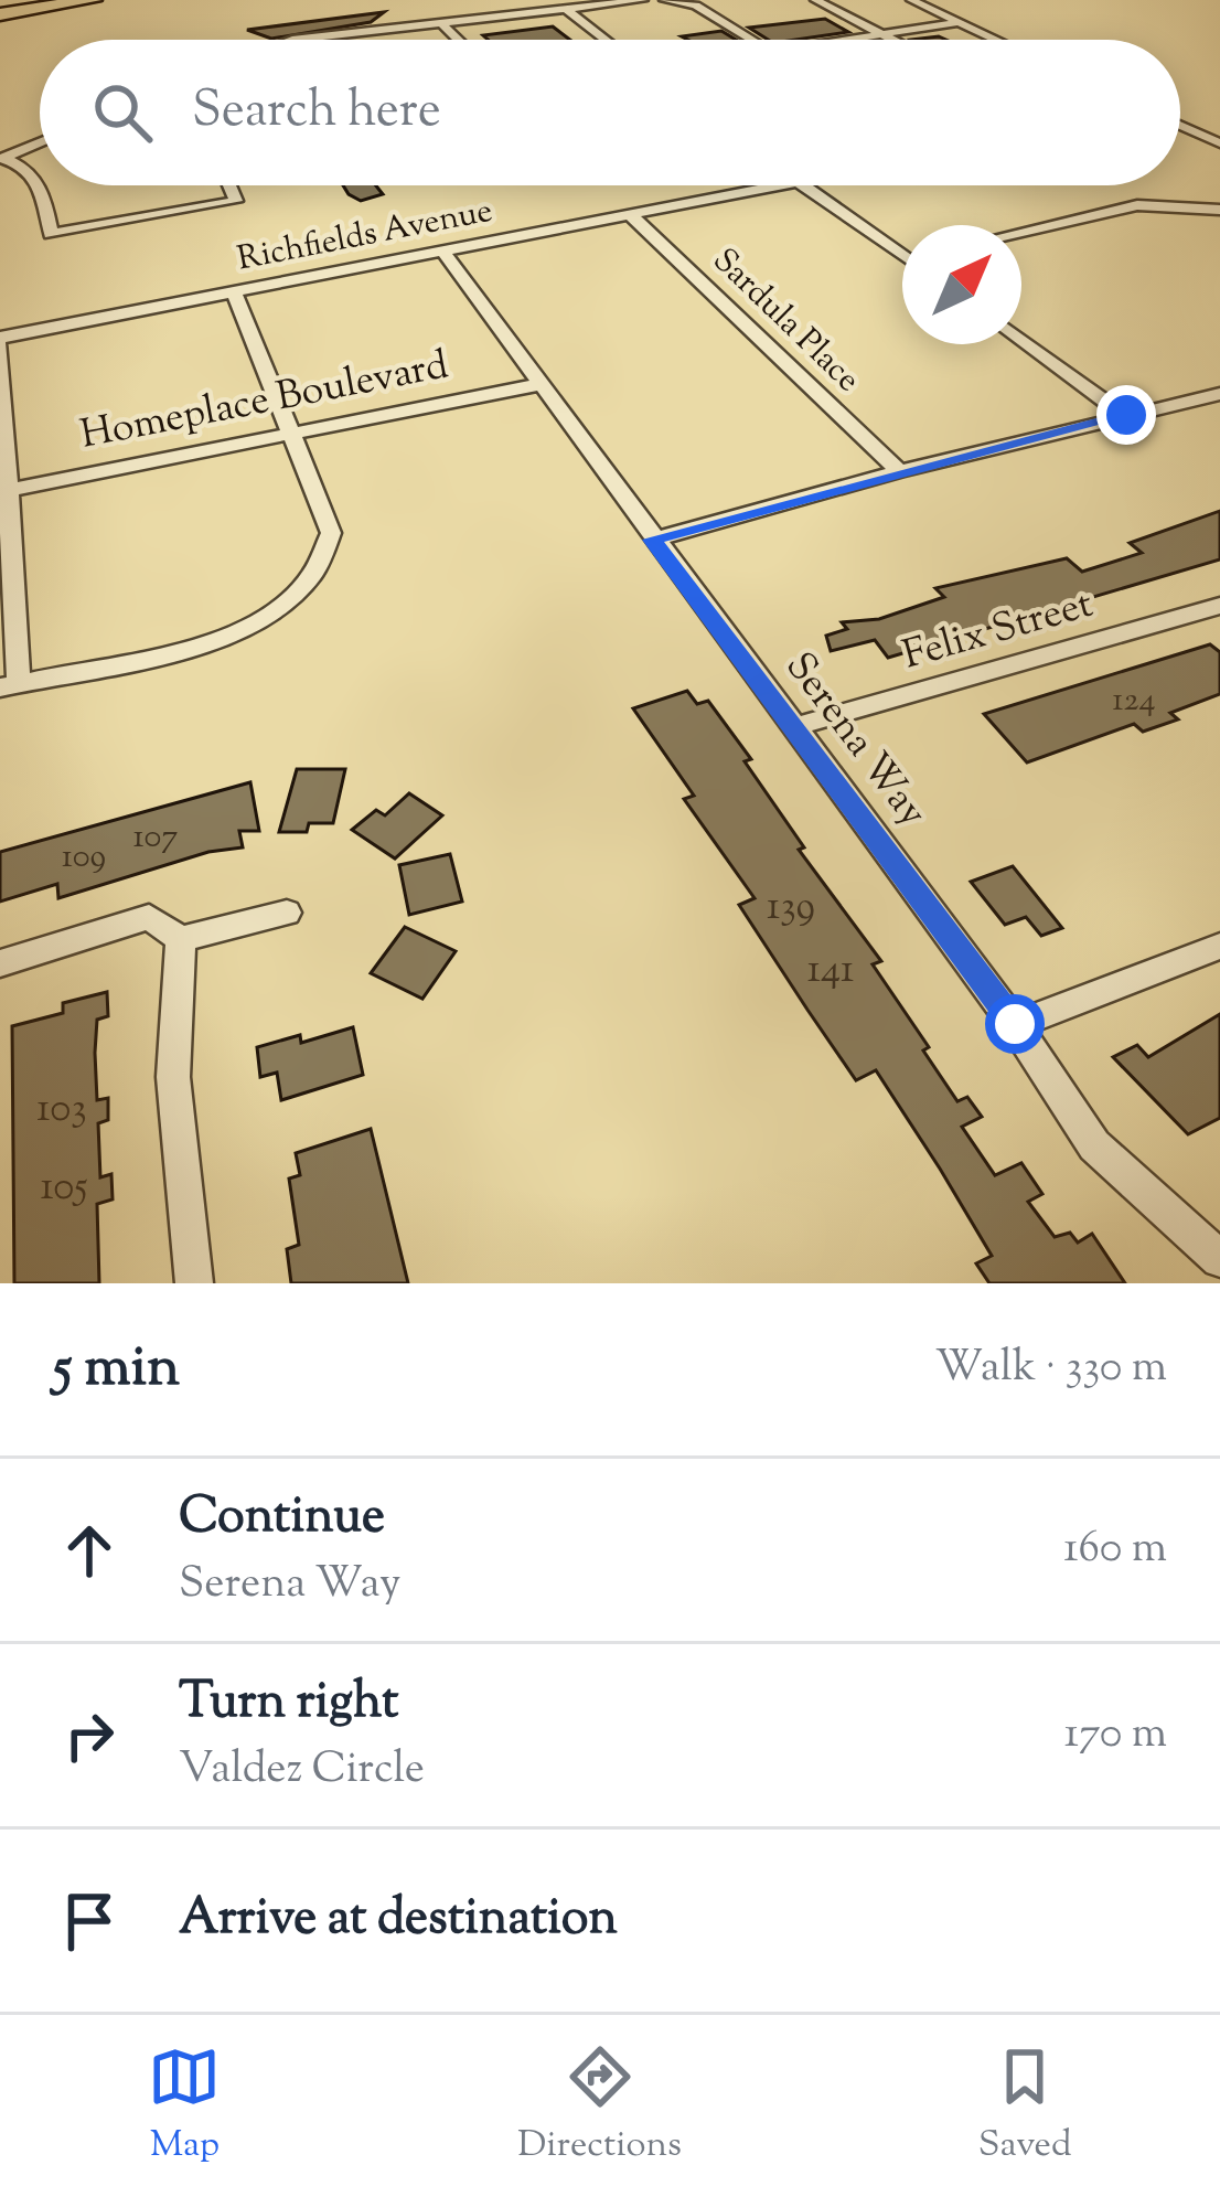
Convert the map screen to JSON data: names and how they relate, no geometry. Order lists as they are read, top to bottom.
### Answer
{
  "streets": {
    "street": [
      "Richfields Avenue",
      "Sardula Place",
      "Homeplace Boulevard",
      "Felix Street",
      "Serena Way"
    ]
  },
  "crossings": [
    ["Richfields Avenue", "Sardula Place"],
    ["Richfields Avenue", "Serena Way"],
    ["Homeplace Boulevard", "Serena Way"],
    ["Felix Street", "Serena Way"]
  ],
  "house_numbers": [
    "124",
    "107",
    "109",
    "139",
    "141",
    "103",
    "105"
  ],
  "north": "top right",
  "page": {
    "search": "Search here",
    "heading": ["5 min", "Walk · 330 m"],
    "list": [
      ["Continue", "Serena Way", "160 m"],
      ["Turn right", "Valdez Circle", "170 m"],
      "Arrive at destination"
    ],
    "nav": ["Map", "Directions", "Saved"]
  }
}
